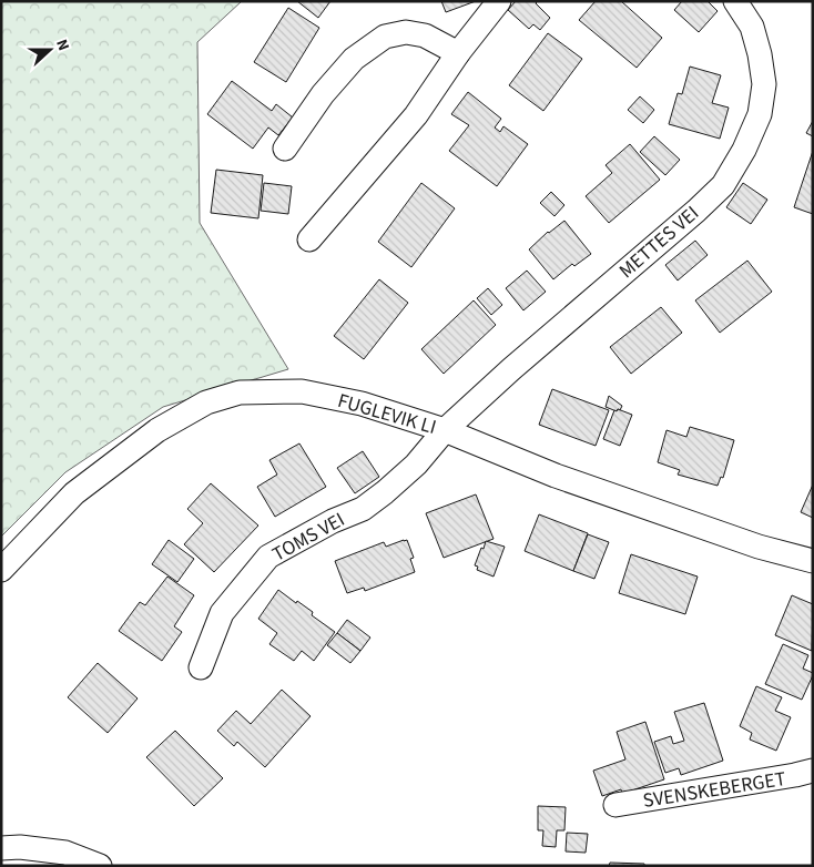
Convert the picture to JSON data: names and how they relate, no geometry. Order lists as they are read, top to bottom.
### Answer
{
  "streets": {
    "street": [
      "METTES VEI",
      "FUGLEVIK LI",
      "TOMS VEI",
      "SVENSKEBERGET"
    ]
  },
  "crossings": [
    ["METTES VEI", "FUGLEVIK LI"],
    ["METTES VEI", "TOMS VEI"],
    ["FUGLEVIK LI", "TOMS VEI"]
  ],
  "north": "right"
}
